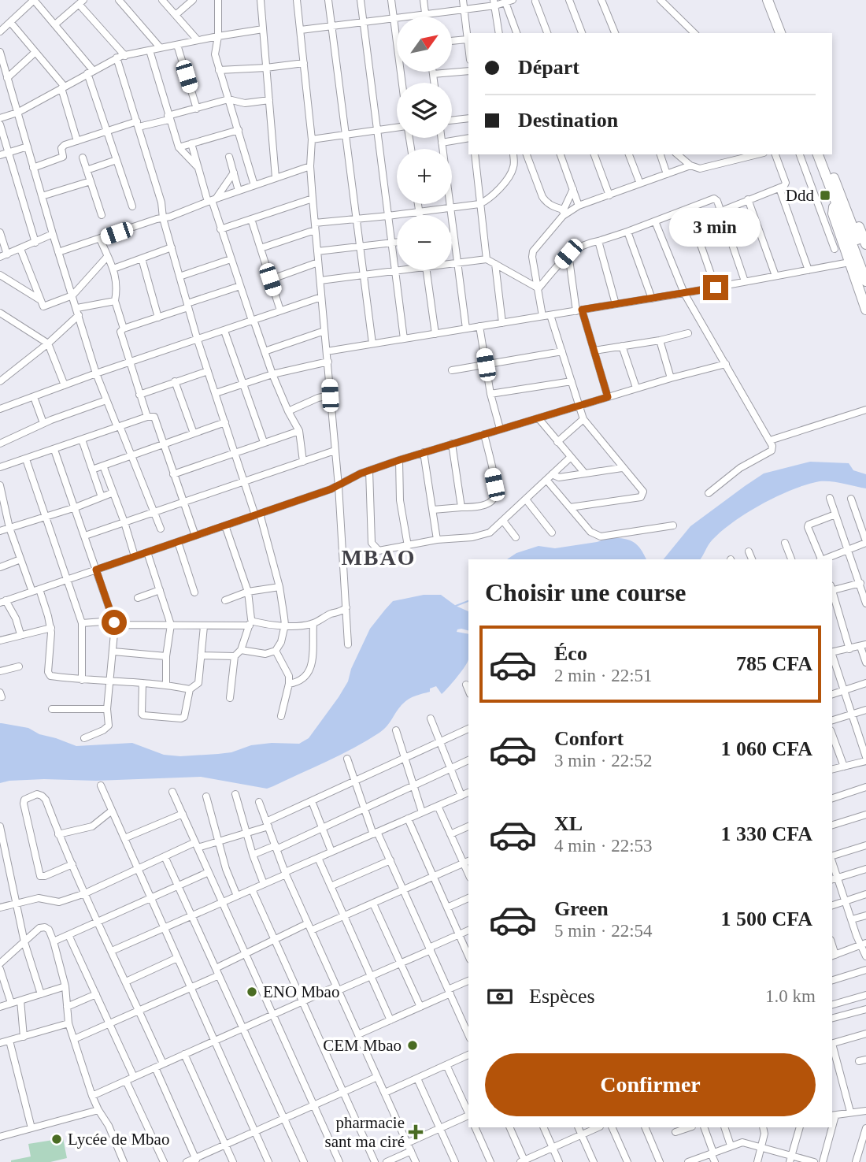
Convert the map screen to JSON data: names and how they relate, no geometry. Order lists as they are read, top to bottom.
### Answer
{
  "districts": ["MBAO"],
  "places": {
    "transit": ["Ddd"],
    "other": ["ENO Mbao", "CEM Mbao", "Lycée de Mbao"],
    "health": ["pharmacie sant ma ciré"]
  },
  "north": "top right",
  "page": {
    "map_buttons": ["+", "−"],
    "banner": ["Départ", "Destination"],
    "bubble": "3 min",
    "heading": "Choisir une course",
    "list": [
      {
        "name": "Éco",
        "note": "2 min · 22:51",
        "value": "785 CFA"
      },
      {
        "name": "Confort",
        "note": "3 min · 22:52",
        "value": "1 060 CFA"
      },
      {
        "name": "XL",
        "note": "4 min · 22:53",
        "value": "1 330 CFA"
      },
      {
        "name": "Green",
        "note": "5 min · 22:54",
        "value": "1 500 CFA"
      }
    ],
    "pay": ["Espèces", "1.0 km"],
    "buttons": "Confirmer"
  }
}
